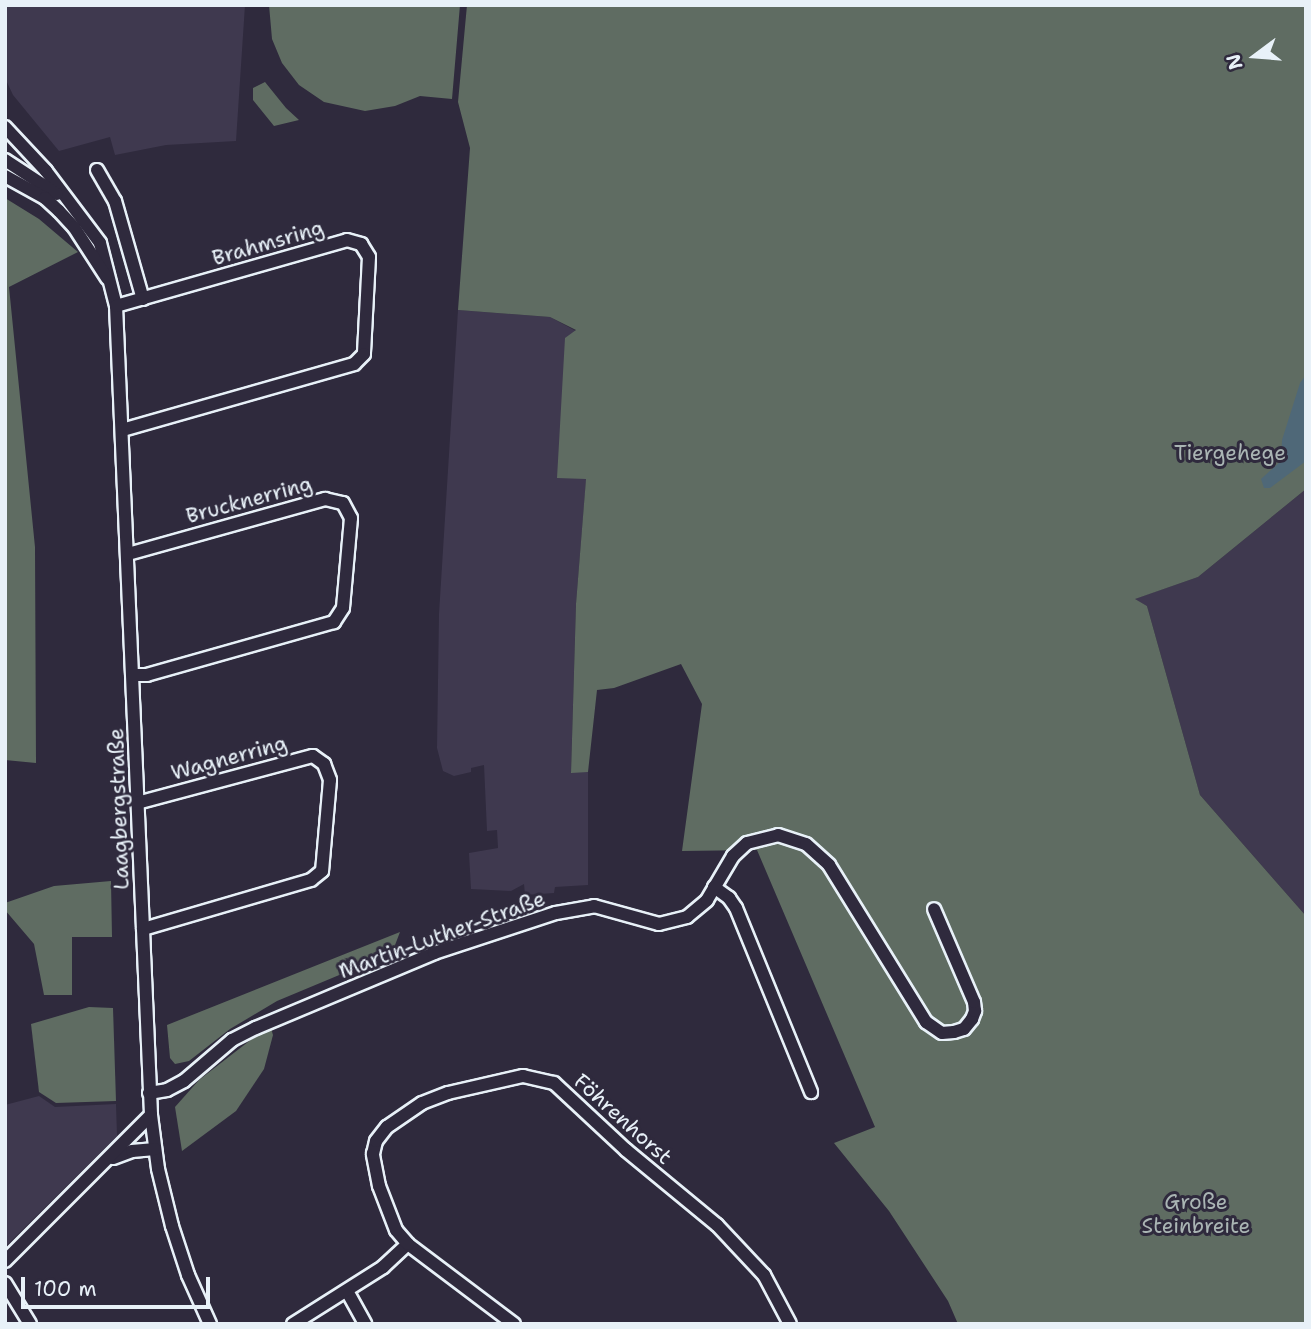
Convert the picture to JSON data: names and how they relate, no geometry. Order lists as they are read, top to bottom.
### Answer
{
  "streets": {
    "street": [
      "Brahmsring",
      "Brucknerring",
      "Wagnerring",
      "Laagbergstraße",
      "Martin-Luther-Straße",
      "Föhrenhorst"
    ]
  },
  "crossings": [
    ["Brahmsring", "Laagbergstraße"],
    ["Brucknerring", "Laagbergstraße"],
    ["Wagnerring", "Laagbergstraße"],
    ["Laagbergstraße", "Martin-Luther-Straße"]
  ],
  "parks": ["Tiergehege", "Große Steinbreite"],
  "scale_bar": "100 m",
  "north": "left"
}
